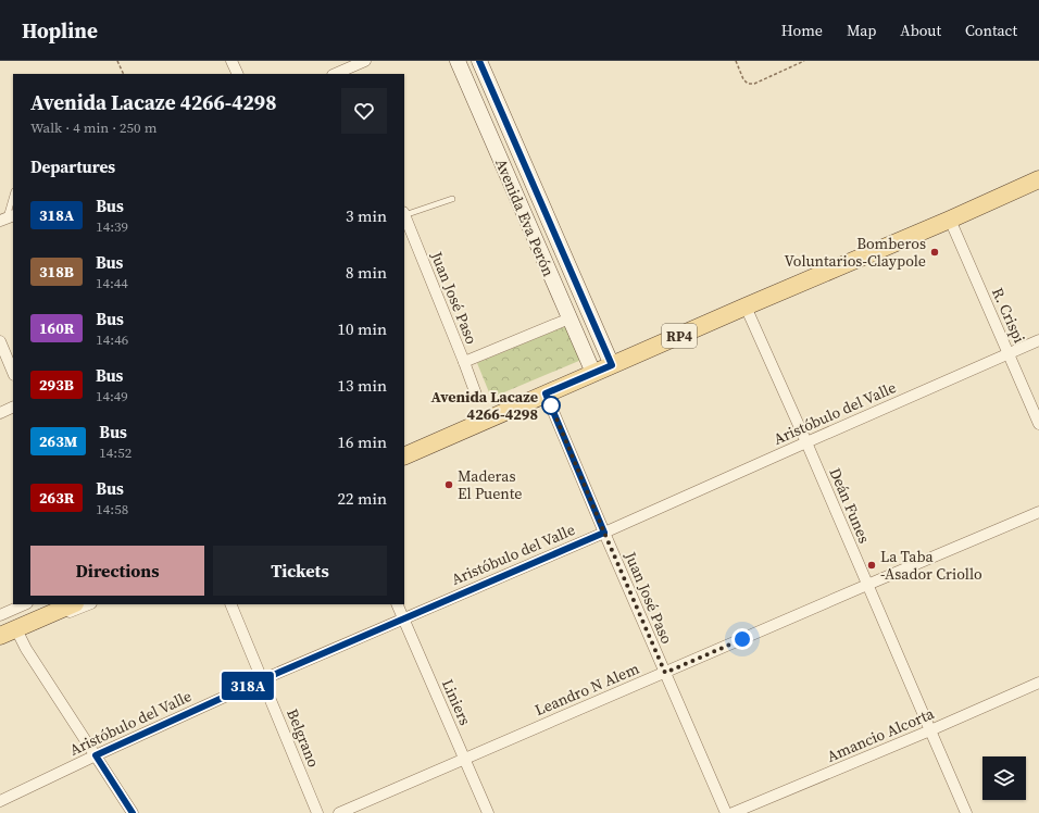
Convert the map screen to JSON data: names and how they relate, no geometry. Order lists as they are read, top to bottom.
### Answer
{
  "streets": {
    "main road": ["Avenida Eva Perón", "RP4"],
    "street": [
      "Juan José Paso",
      "R. Crispi",
      "Aristóbulo del Valle",
      "Deán Funes",
      "Leandro N Alem",
      "Liniers",
      "Amancio Alcorta",
      "Belgrano"
    ]
  },
  "crossings": [
    ["Avenida Eva Perón", "RP4"],
    ["Juan José Paso", "RP4"],
    ["Juan José Paso", "Aristóbulo del Valle"],
    ["Juan José Paso", "Leandro N Alem"],
    ["R. Crispi", "RP4"],
    ["R. Crispi", "Aristóbulo del Valle"],
    ["RP4", "Deán Funes"],
    ["Aristóbulo del Valle", "Deán Funes"],
    ["Aristóbulo del Valle", "Liniers"],
    ["Aristóbulo del Valle", "Belgrano"],
    ["Deán Funes", "Leandro N Alem"],
    ["Deán Funes", "Amancio Alcorta"],
    ["Leandro N Alem", "Liniers"]
  ],
  "places": [
    "Bomberos Voluntarios-Claypole",
    "Avenida Lacaze 4266-4298",
    "Maderas El Puente",
    "La Taba -Asador Criollo"
  ],
  "lines": ["bus line 318A"],
  "page": {
    "header": "Hopline",
    "nav": [
      "Home",
      "Map",
      "About",
      "Contact"
    ],
    "on_map": "318A",
    "heading": [
      ["Avenida Lacaze 4266-4298", "Walk · 4 min · 250 m"],
      "Departures"
    ],
    "list": [
      {
        "mark": "318A",
        "name": "Bus",
        "note": "14:39",
        "value": "3 min"
      },
      {
        "mark": "318B",
        "name": "Bus",
        "note": "14:44",
        "value": "8 min"
      },
      {
        "mark": "160R",
        "name": "Bus",
        "note": "14:46",
        "value": "10 min"
      },
      {
        "mark": "293B",
        "name": "Bus",
        "note": "14:49",
        "value": "13 min"
      },
      {
        "mark": "263M",
        "name": "Bus",
        "note": "14:52",
        "value": "16 min"
      },
      {
        "mark": "263R",
        "name": "Bus",
        "note": "14:58",
        "value": "22 min"
      }
    ],
    "buttons": ["Directions", "Tickets"]
  }
}
